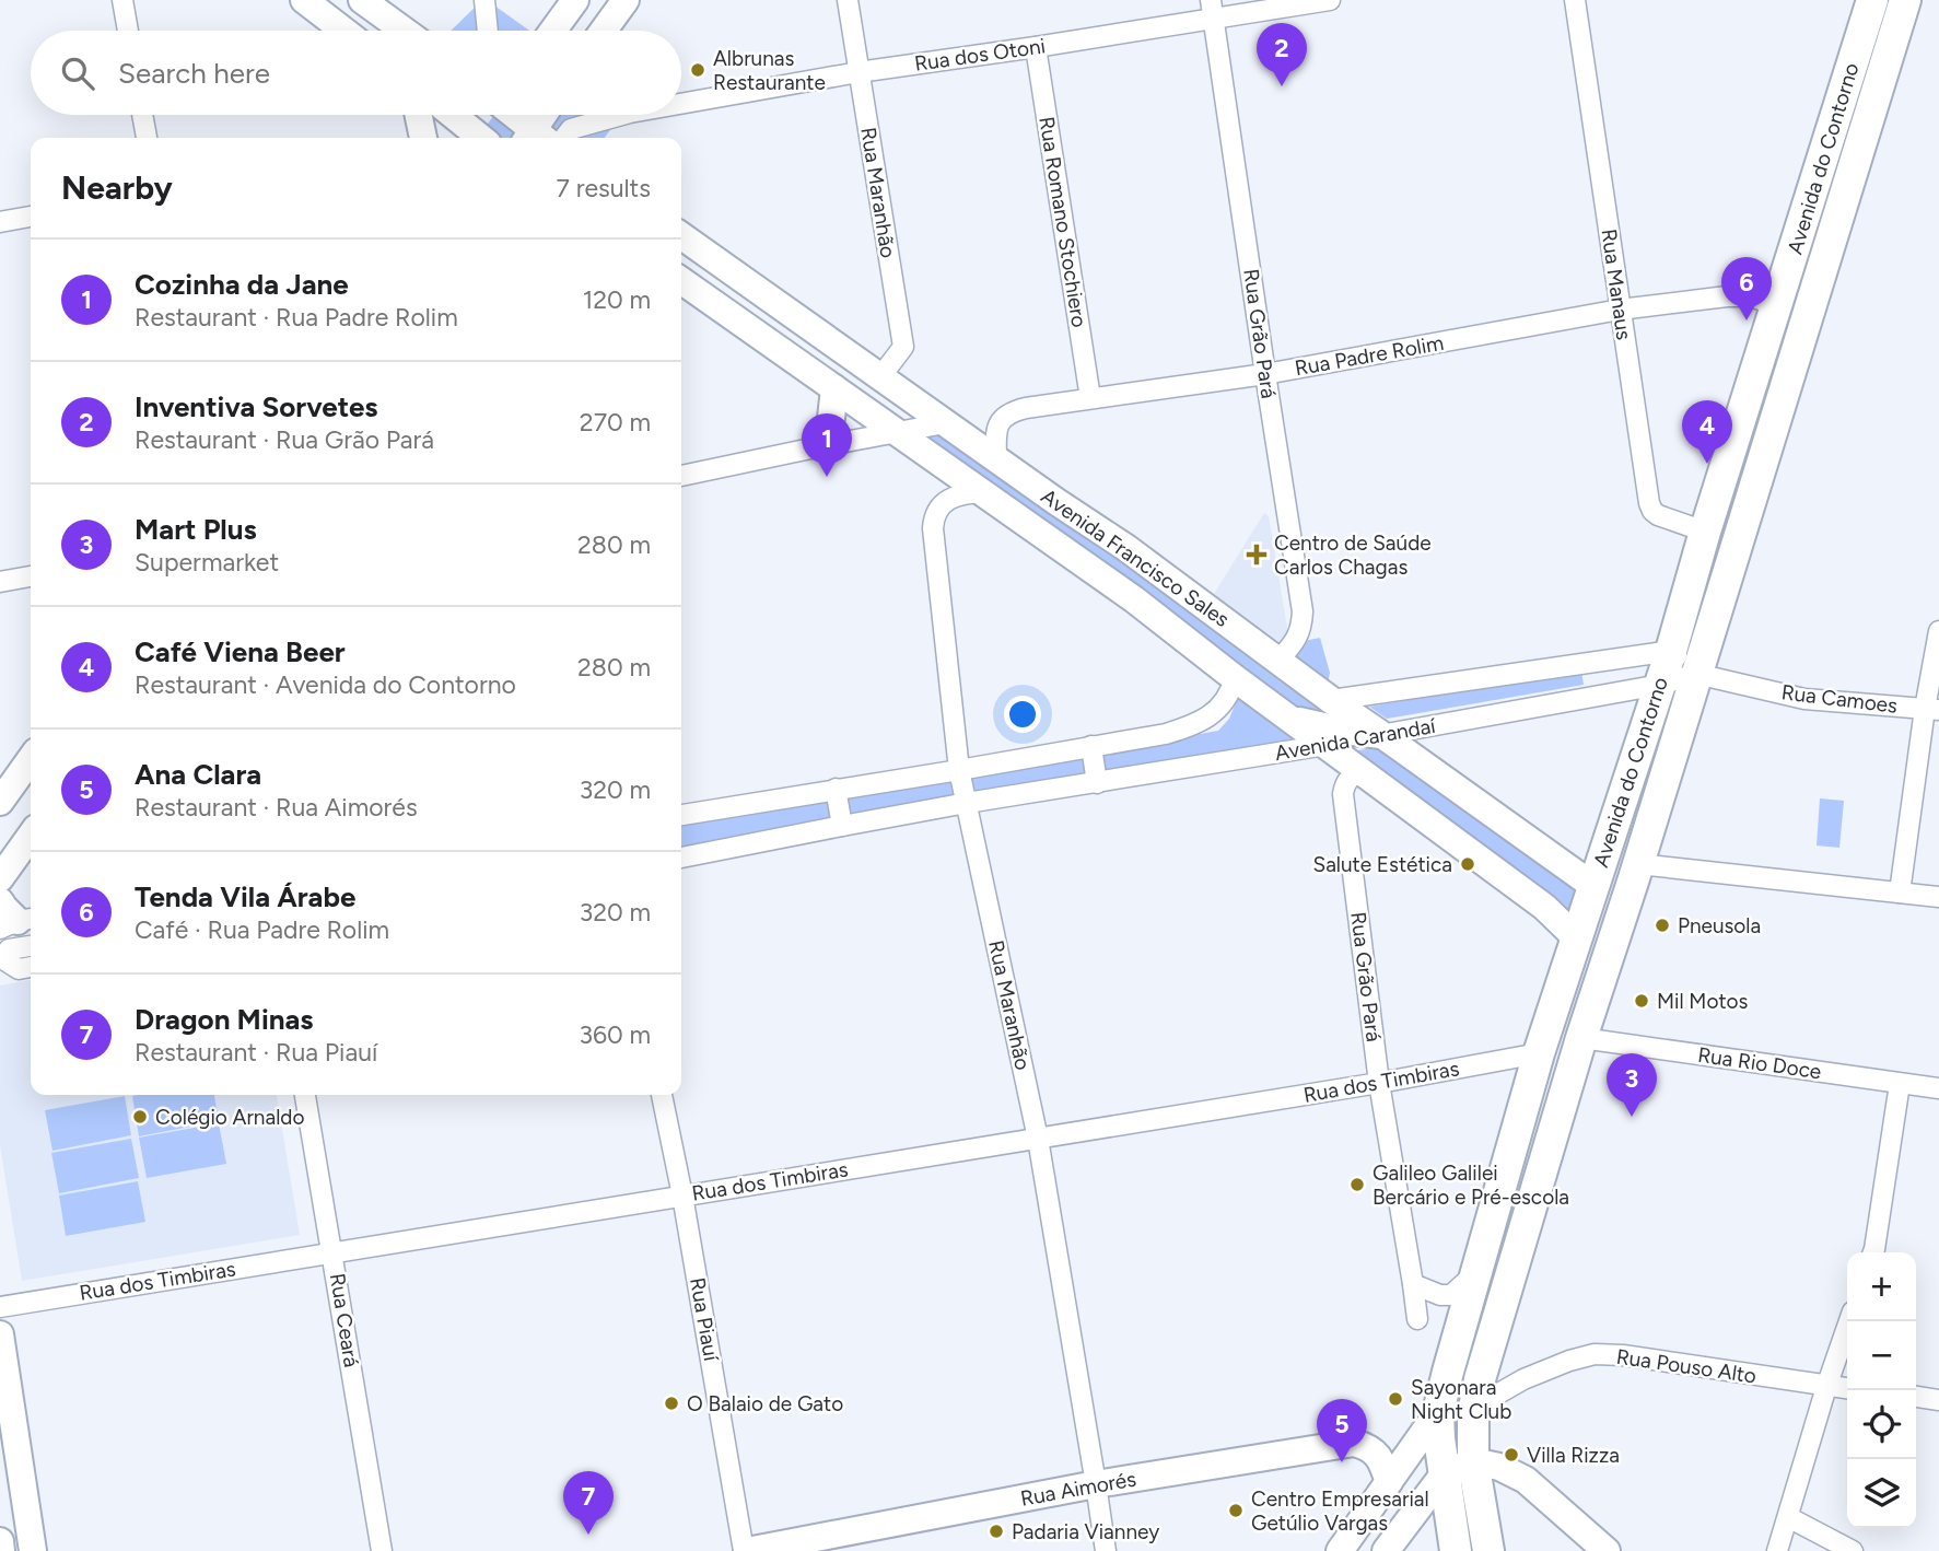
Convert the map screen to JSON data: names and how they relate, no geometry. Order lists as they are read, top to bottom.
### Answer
{
  "streets": {
    "main road": ["Avenida do Contorno"],
    "street": [
      "Rua dos Otoni",
      "Rua Maranhão",
      "Rua Romano Stochiero",
      "Rua Manaus",
      "Rua Grão Pará",
      "Rua Padre Rolim",
      "Avenida Francisco Sales",
      "Rua Camoes",
      "Avenida Carandaí",
      "Rua Rio Doce",
      "Rua dos Timbiras",
      "Rua Piauí",
      "Rua Ceará",
      "Rua Pouso Alto",
      "Rua Aimorés"
    ]
  },
  "crossings": [
    ["Rua dos Otoni", "Rua Maranhão"],
    ["Rua dos Otoni", "Rua Romano Stochiero"],
    ["Rua dos Otoni", "Rua Grão Pará"],
    ["Avenida do Contorno", "Rua Manaus"],
    ["Avenida do Contorno", "Rua Padre Rolim"],
    ["Avenida do Contorno", "Avenida Francisco Sales"],
    ["Avenida do Contorno", "Rua Camoes"],
    ["Avenida do Contorno", "Avenida Carandaí"],
    ["Avenida do Contorno", "Rua Rio Doce"],
    ["Avenida do Contorno", "Rua dos Timbiras"],
    ["Avenida do Contorno", "Rua Pouso Alto"],
    ["Rua Maranhão", "Avenida Francisco Sales"],
    ["Rua Maranhão", "Avenida Carandaí"],
    ["Rua Maranhão", "Rua dos Timbiras"],
    ["Rua Maranhão", "Rua Aimorés"],
    ["Rua Romano Stochiero", "Rua Padre Rolim"],
    ["Rua Manaus", "Rua Padre Rolim"],
    ["Rua Grão Pará", "Rua Padre Rolim"],
    ["Rua Grão Pará", "Avenida Francisco Sales"],
    ["Rua Grão Pará", "Rua dos Timbiras"],
    ["Rua Padre Rolim", "Avenida Francisco Sales"],
    ["Avenida Francisco Sales", "Avenida Carandaí"],
    ["Rua Camoes", "Avenida Carandaí"],
    ["Rua dos Timbiras", "Rua Piauí"],
    ["Rua dos Timbiras", "Rua Ceará"],
    ["Rua Piauí", "Rua Aimorés"]
  ],
  "places": {
    "other": [
      "Albrunas Restaurante",
      "Salute Estética",
      "Pneusola",
      "Mil Motos",
      "Colégio Arnaldo",
      "Galileo Galilei Bercário e Pré-escola",
      "Sayonara Night Club",
      "O Balaio de Gato",
      "Villa Rizza",
      "Centro Empresarial Getúlio Vargas",
      "Padaria Vianney"
    ],
    "health": ["Centro de Saúde Carlos Chagas"]
  },
  "page": {
    "pins": [
      "2",
      "6",
      "4",
      "1",
      "3",
      "5",
      "7"
    ],
    "search": "Search here",
    "heading": ["Nearby", "7 results"],
    "list": [
      {
        "mark": "1",
        "name": "Cozinha da Jane",
        "note": "Restaurant · Rua Padre Rolim",
        "value": "120 m"
      },
      {
        "mark": "2",
        "name": "Inventiva Sorvetes",
        "note": "Restaurant · Rua Grão Pará",
        "value": "270 m"
      },
      {
        "mark": "3",
        "name": "Mart Plus",
        "note": "Supermarket",
        "value": "280 m"
      },
      {
        "mark": "4",
        "name": "Café Viena Beer",
        "note": "Restaurant · Avenida do Contorno",
        "value": "280 m"
      },
      {
        "mark": "5",
        "name": "Ana Clara",
        "note": "Restaurant · Rua Aimorés",
        "value": "320 m"
      },
      {
        "mark": "6",
        "name": "Tenda Vila Árabe",
        "note": "Café · Rua Padre Rolim",
        "value": "320 m"
      },
      {
        "mark": "7",
        "name": "Dragon Minas",
        "note": "Restaurant · Rua Piauí",
        "value": "360 m"
      }
    ],
    "map_buttons": ["+", "−"]
  }
}
